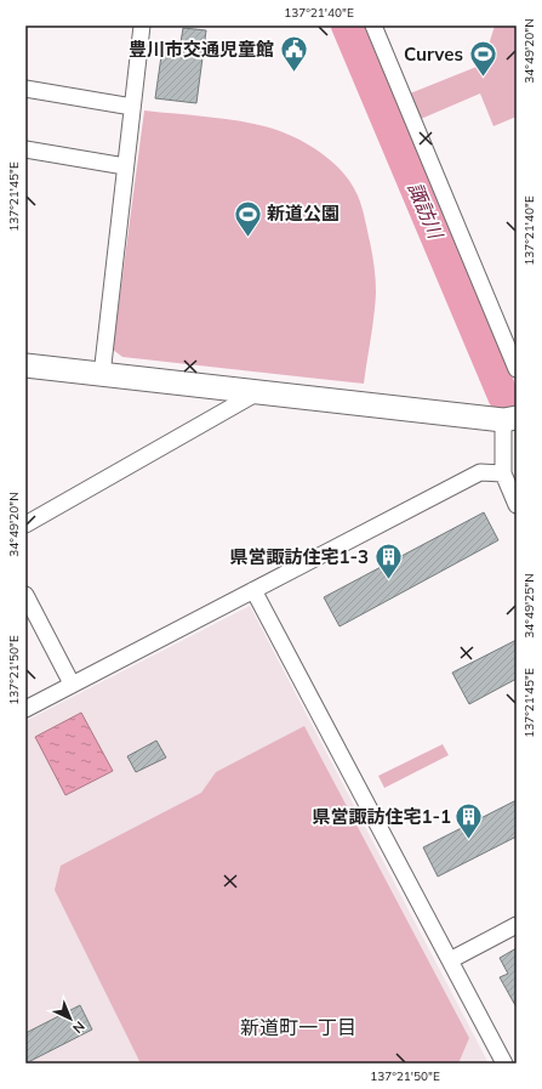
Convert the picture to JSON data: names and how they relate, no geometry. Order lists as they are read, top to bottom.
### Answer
{
  "districts": ["新道町一丁目"],
  "water": ["諏訪川"],
  "places": {
    "public building": ["豊川市交通児童館"],
    "sports": ["Curves", "新道公園"],
    "building": ["県営諏訪住宅1-3", "県営諏訪住宅1-1"]
  },
  "north": "bottom right",
  "coordinates": [
    "137°21'40\"E",
    "34°49'20\"N",
    "137°21'45\"E",
    "34°49'25\"N",
    "137°21'50\"E"
  ]
}
